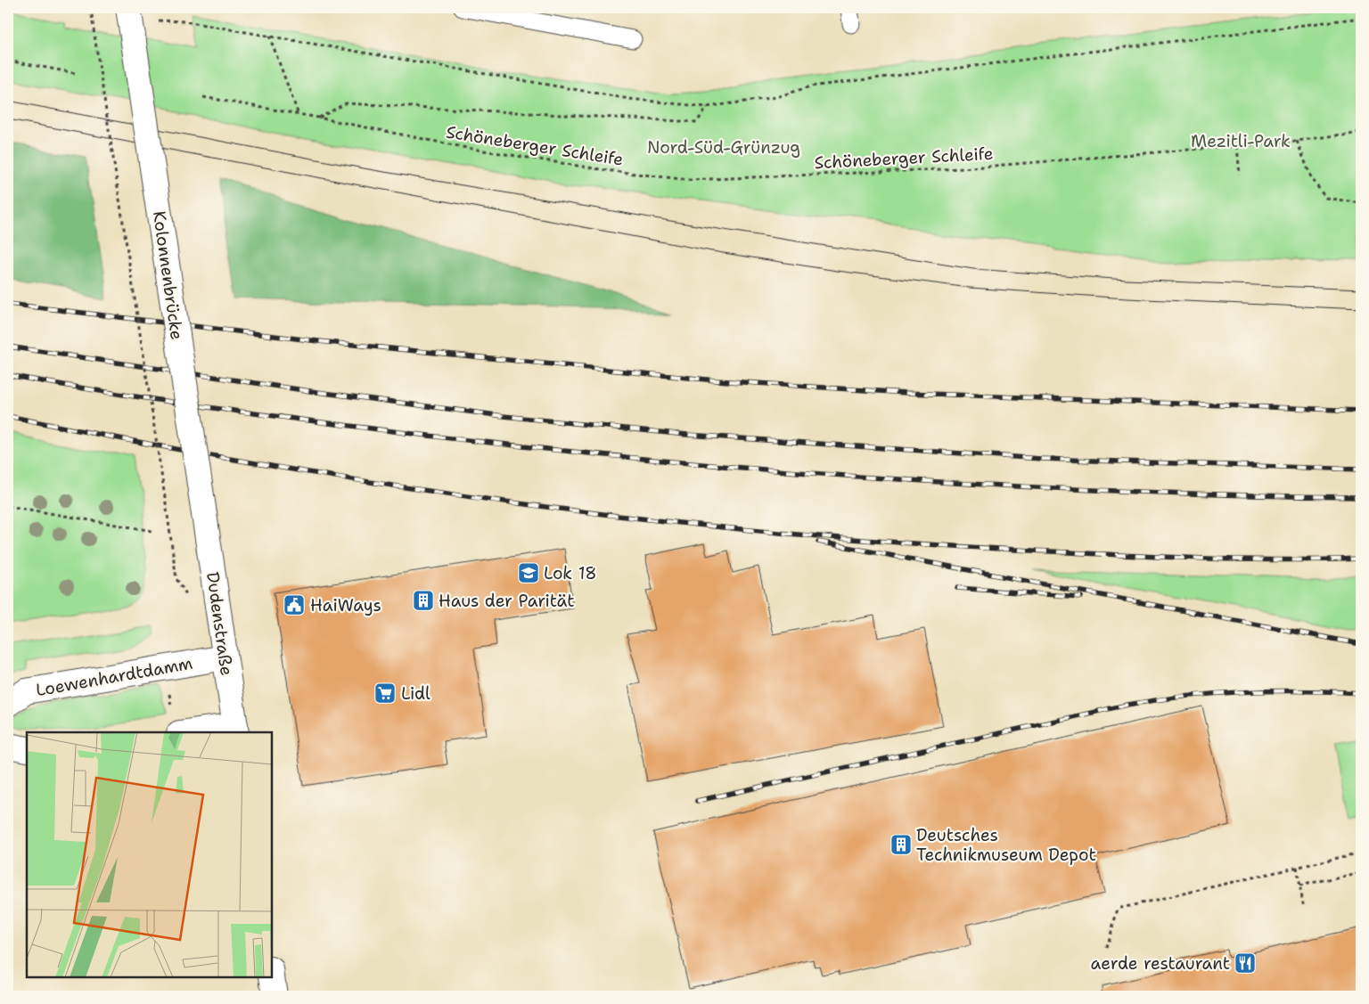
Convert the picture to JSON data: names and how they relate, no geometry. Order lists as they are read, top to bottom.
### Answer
{
  "streets": {
    "main road": ["Kolonnenbrücke", "Dudenstraße", "Loewenhardtdamm"],
    "path": ["Schöneberger Schleife"]
  },
  "crossings": [
    ["Kolonnenbrücke", "Dudenstraße"],
    ["Dudenstraße", "Loewenhardtdamm"]
  ],
  "parks": ["Mezitli-Park", "Nord-Süd-Grünzug"],
  "places": {
    "school or university": ["Lok 18"],
    "building": ["Haus der Parität", "Deutsches Technikmuseum Depot"],
    "public building": ["HaiWays"],
    "supermarket": ["Lidl"],
    "restaurant": ["aerde restaurant"]
  }
}
